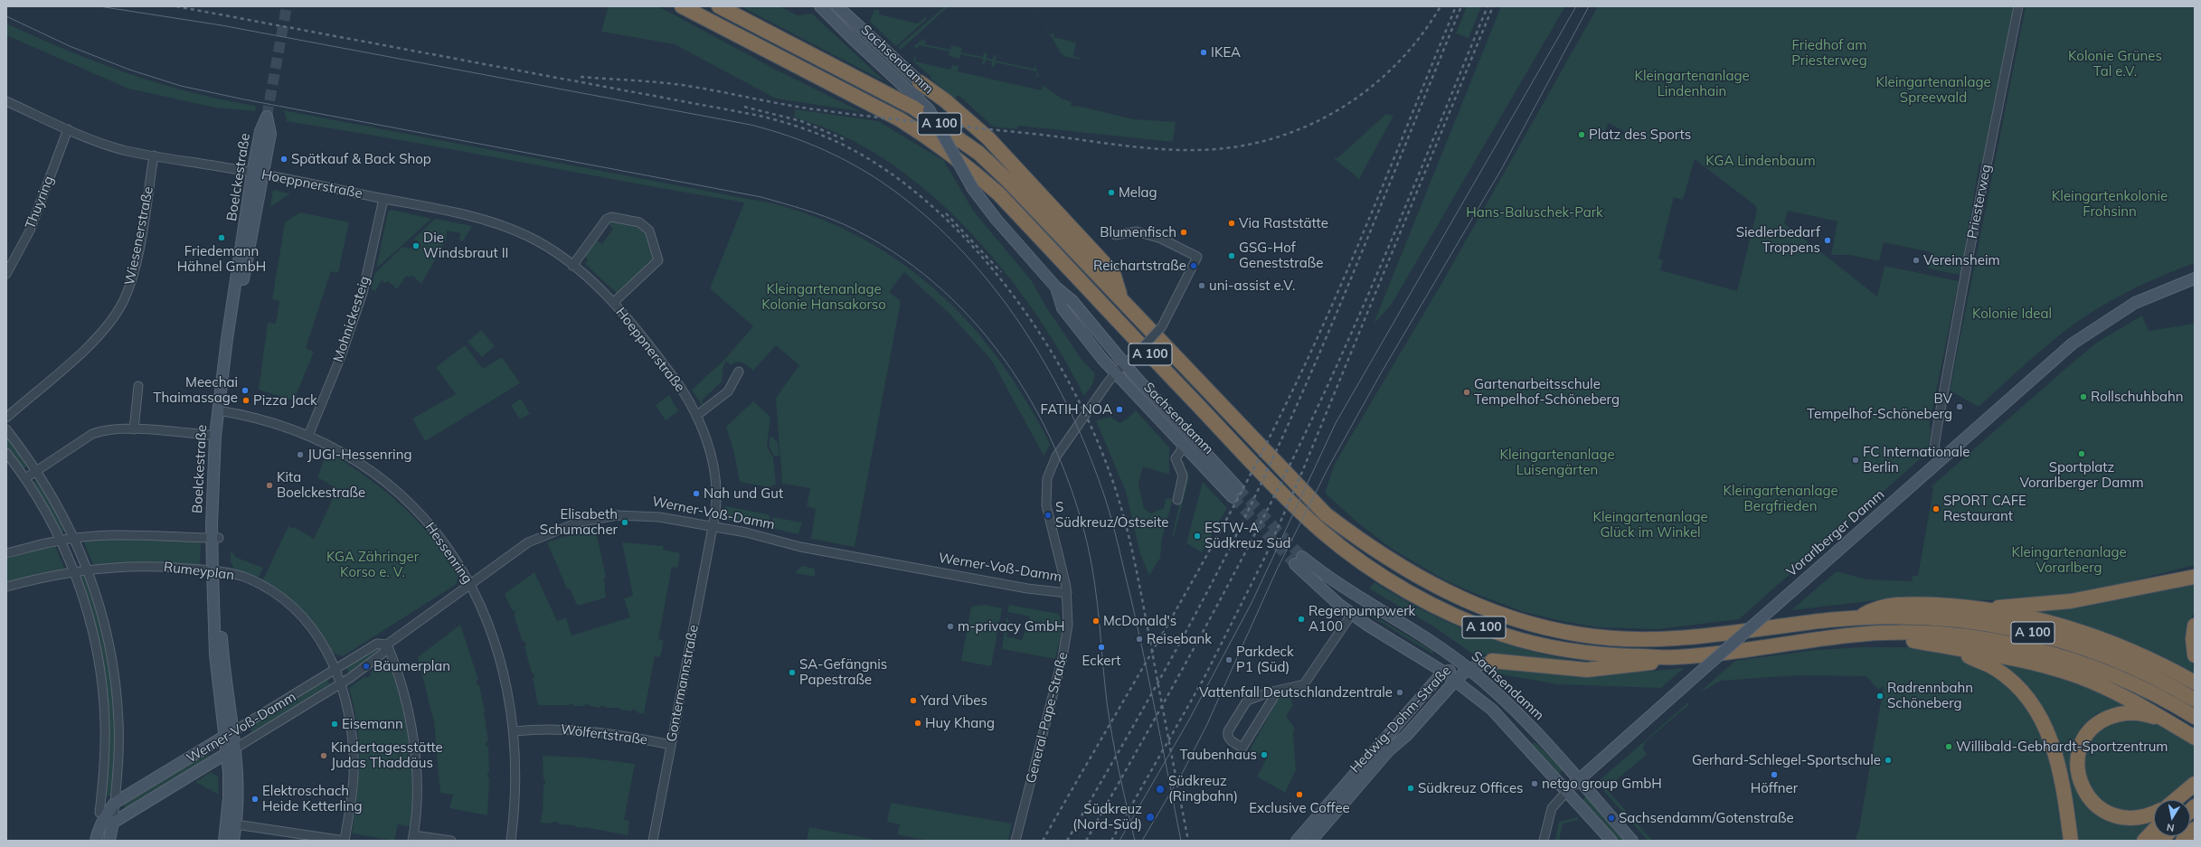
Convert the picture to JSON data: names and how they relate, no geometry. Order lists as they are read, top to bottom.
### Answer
{
  "streets": {
    "highway": ["A 100"],
    "main road": [
      "Sachsendamm",
      "Boelckestraße",
      "Werner-Voß-Damm",
      "Vorarlberger Damm",
      "Hedwig-Dohm-Straße"
    ],
    "street": [
      "Hoeppnerstraße",
      "Priesterweg",
      "Thuyring",
      "Wiesenerstraße",
      "Mohnickesteig",
      "Hessenring",
      "Rumeyplan",
      "Gontermannstraße",
      "General-Pape-Straße",
      "Wölfertstraße"
    ]
  },
  "crossings": [
    ["Sachsendamm", "Vorarlberger Damm"],
    ["Sachsendamm", "General-Pape-Straße"],
    ["Sachsendamm", "Hedwig-Dohm-Straße"],
    ["Boelckestraße", "Hoeppnerstraße"],
    ["Boelckestraße", "Werner-Voß-Damm"],
    ["Boelckestraße", "Hessenring"],
    ["Boelckestraße", "Rumeyplan"],
    ["Hoeppnerstraße", "Thuyring"],
    ["Hoeppnerstraße", "Wiesenerstraße"],
    ["Hoeppnerstraße", "Mohnickesteig"],
    ["Hoeppnerstraße", "Werner-Voß-Damm"],
    ["Hoeppnerstraße", "Gontermannstraße"],
    ["Priesterweg", "Vorarlberger Damm"],
    ["Mohnickesteig", "Hessenring"],
    ["Werner-Voß-Damm", "Hessenring"],
    ["Werner-Voß-Damm", "Rumeyplan"],
    ["Werner-Voß-Damm", "Gontermannstraße"],
    ["Werner-Voß-Damm", "General-Pape-Straße"],
    ["Hessenring", "Wölfertstraße"],
    ["Gontermannstraße", "Wölfertstraße"]
  ],
  "parks": [
    "Friedhof am Priesterweg",
    "Kolonie Grünes Tal e.V.",
    "Kleingartenanlage Lindenhain",
    "Kleingartenanlage Spreewald",
    "KGA Lindenbaum",
    "Kleingartenkolonie Frohsinn",
    "Hans-Baluschek-Park",
    "Kleingartenanlage Kolonie Hansakorso",
    "Kolonie Ideal",
    "Kleingartenanlage Luisengärten",
    "Kleingartenanlage Bergfrieden",
    "Kleingartenanlage Glück im Winkel",
    "Kleingartenanlage Vorarlberg",
    "KGA Zähringer Korso e. V."
  ],
  "places": [
    "IKEA",
    "Platz des Sports",
    "Spätkauf & Back Shop",
    "Melag",
    "Via Raststätte",
    "Blumenfisch",
    "Friedemann Hähnel GmbH",
    "Siedlerbedarf Troppens",
    "Die Windsbraut II",
    "GSG-Hof Geneststraße",
    "Vereinsheim",
    "Reichartstraße",
    "uni-assist e.V.",
    "Meechai Thaimassage",
    "Gartenarbeitsschule Tempelhof-Schöneberg",
    "Rollschuhbahn",
    "Pizza Jack",
    "BV Tempelhof-Schöneberg",
    "FATIH NOA",
    "Sportplatz Vorarlberger Damm",
    "JUGI-Hessenring",
    "FC Internationale Berlin",
    "Kita Boelckestraße",
    "Nah und Gut",
    "SPORT CAFE Restaurant",
    "S Südkreuz/Ostseite",
    "Elisabeth Schumacher",
    "ESTW-A Südkreuz Süd",
    "Regenpumpwerk A100",
    "McDonald's",
    "m-privacy GmbH",
    "Reisebank",
    "Eckert",
    "Parkdeck P1 (Süd)",
    "Bäumerplan",
    "SA-Gefängnis Papestraße",
    "Vattenfall Deutschlandzentrale",
    "Radrennbahn Schöneberg",
    "Yard Vibes",
    "Huy Khang",
    "Eisemann",
    "Willibald-Gebhardt-Sportzentrum",
    "Taubenhaus",
    "Kindertagesstätte Judas Thaddäus",
    "Gerhard-Schlegel-Sportschule",
    "Höffner",
    "netgo group GmbH",
    "Südkreuz Offices",
    "Südkreuz (Ringbahn)",
    "Exclusive Coffee",
    "Elektroschach Heide Ketterling",
    "Südkreuz (Nord-Süd)",
    "Sachsendamm/Gotenstraße"
  ],
  "north": "bottom"
}
